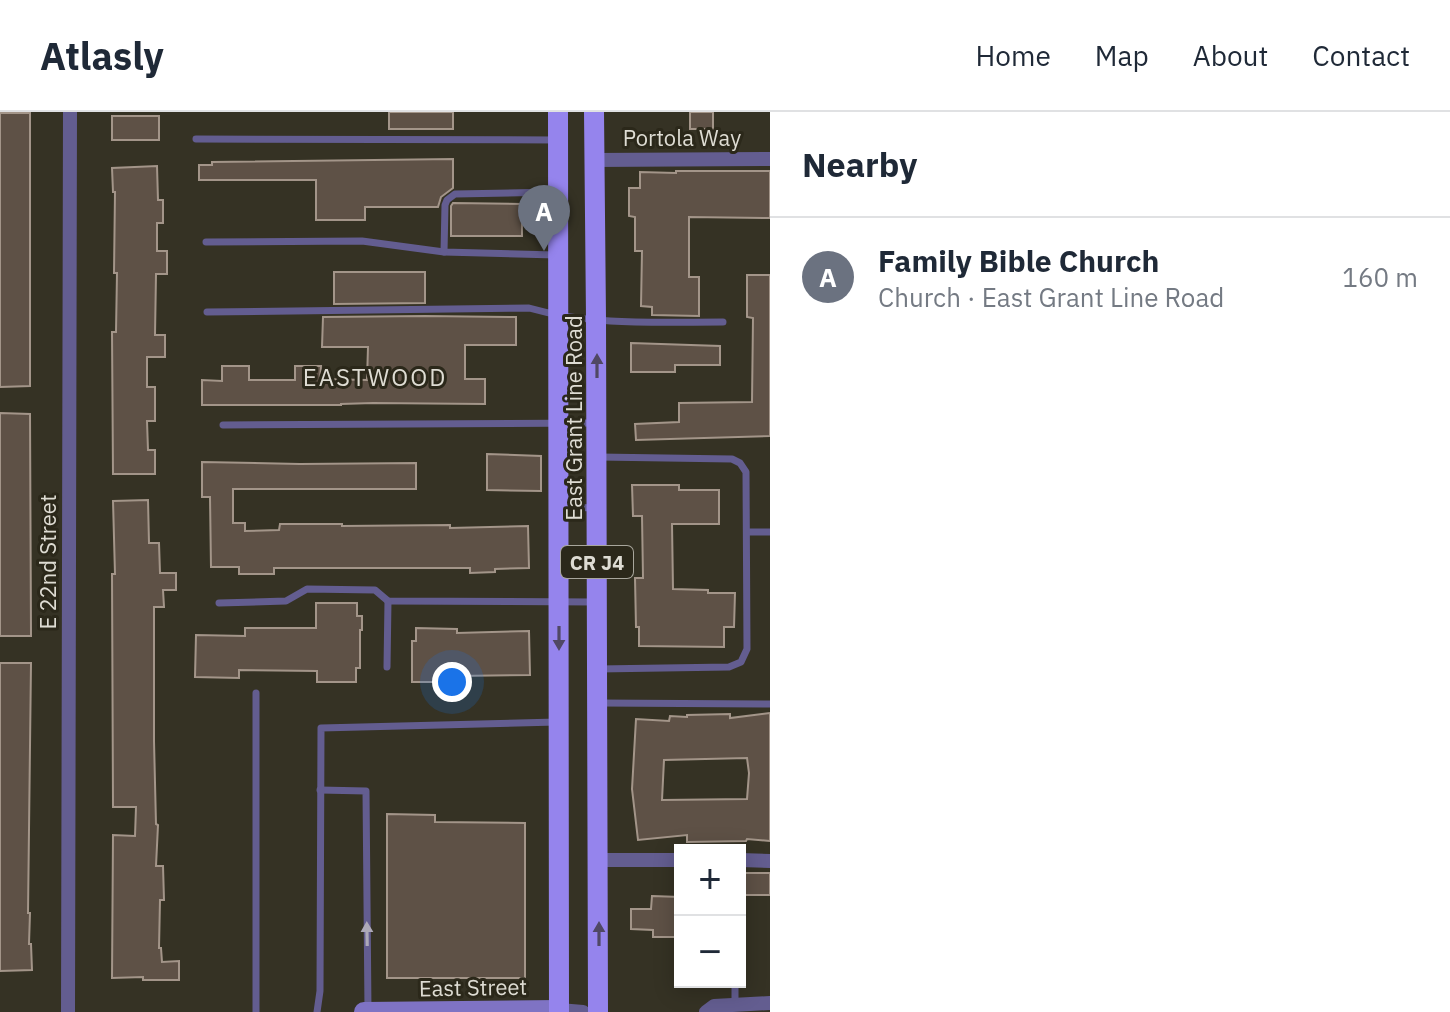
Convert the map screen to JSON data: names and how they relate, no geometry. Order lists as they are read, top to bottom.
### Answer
{
  "streets": {
    "main road": ["East Grant Line Road", "CR J4"],
    "street": ["Portola Way", "E 22nd Street", "East Street"]
  },
  "crossings": [
    ["Portola Way", "East Grant Line Road"],
    ["East Grant Line Road", "East Street"]
  ],
  "districts": ["EASTWOOD"],
  "page": {
    "header": "Atlasly",
    "nav": [
      "Home",
      "Map",
      "About",
      "Contact"
    ],
    "heading": "Nearby",
    "pins": "A",
    "list": [
      {
        "mark": "A",
        "name": "Family Bible Church",
        "note": "Church · East Grant Line Road",
        "value": "160 m"
      }
    ],
    "map_buttons": ["+", "−"]
  }
}
